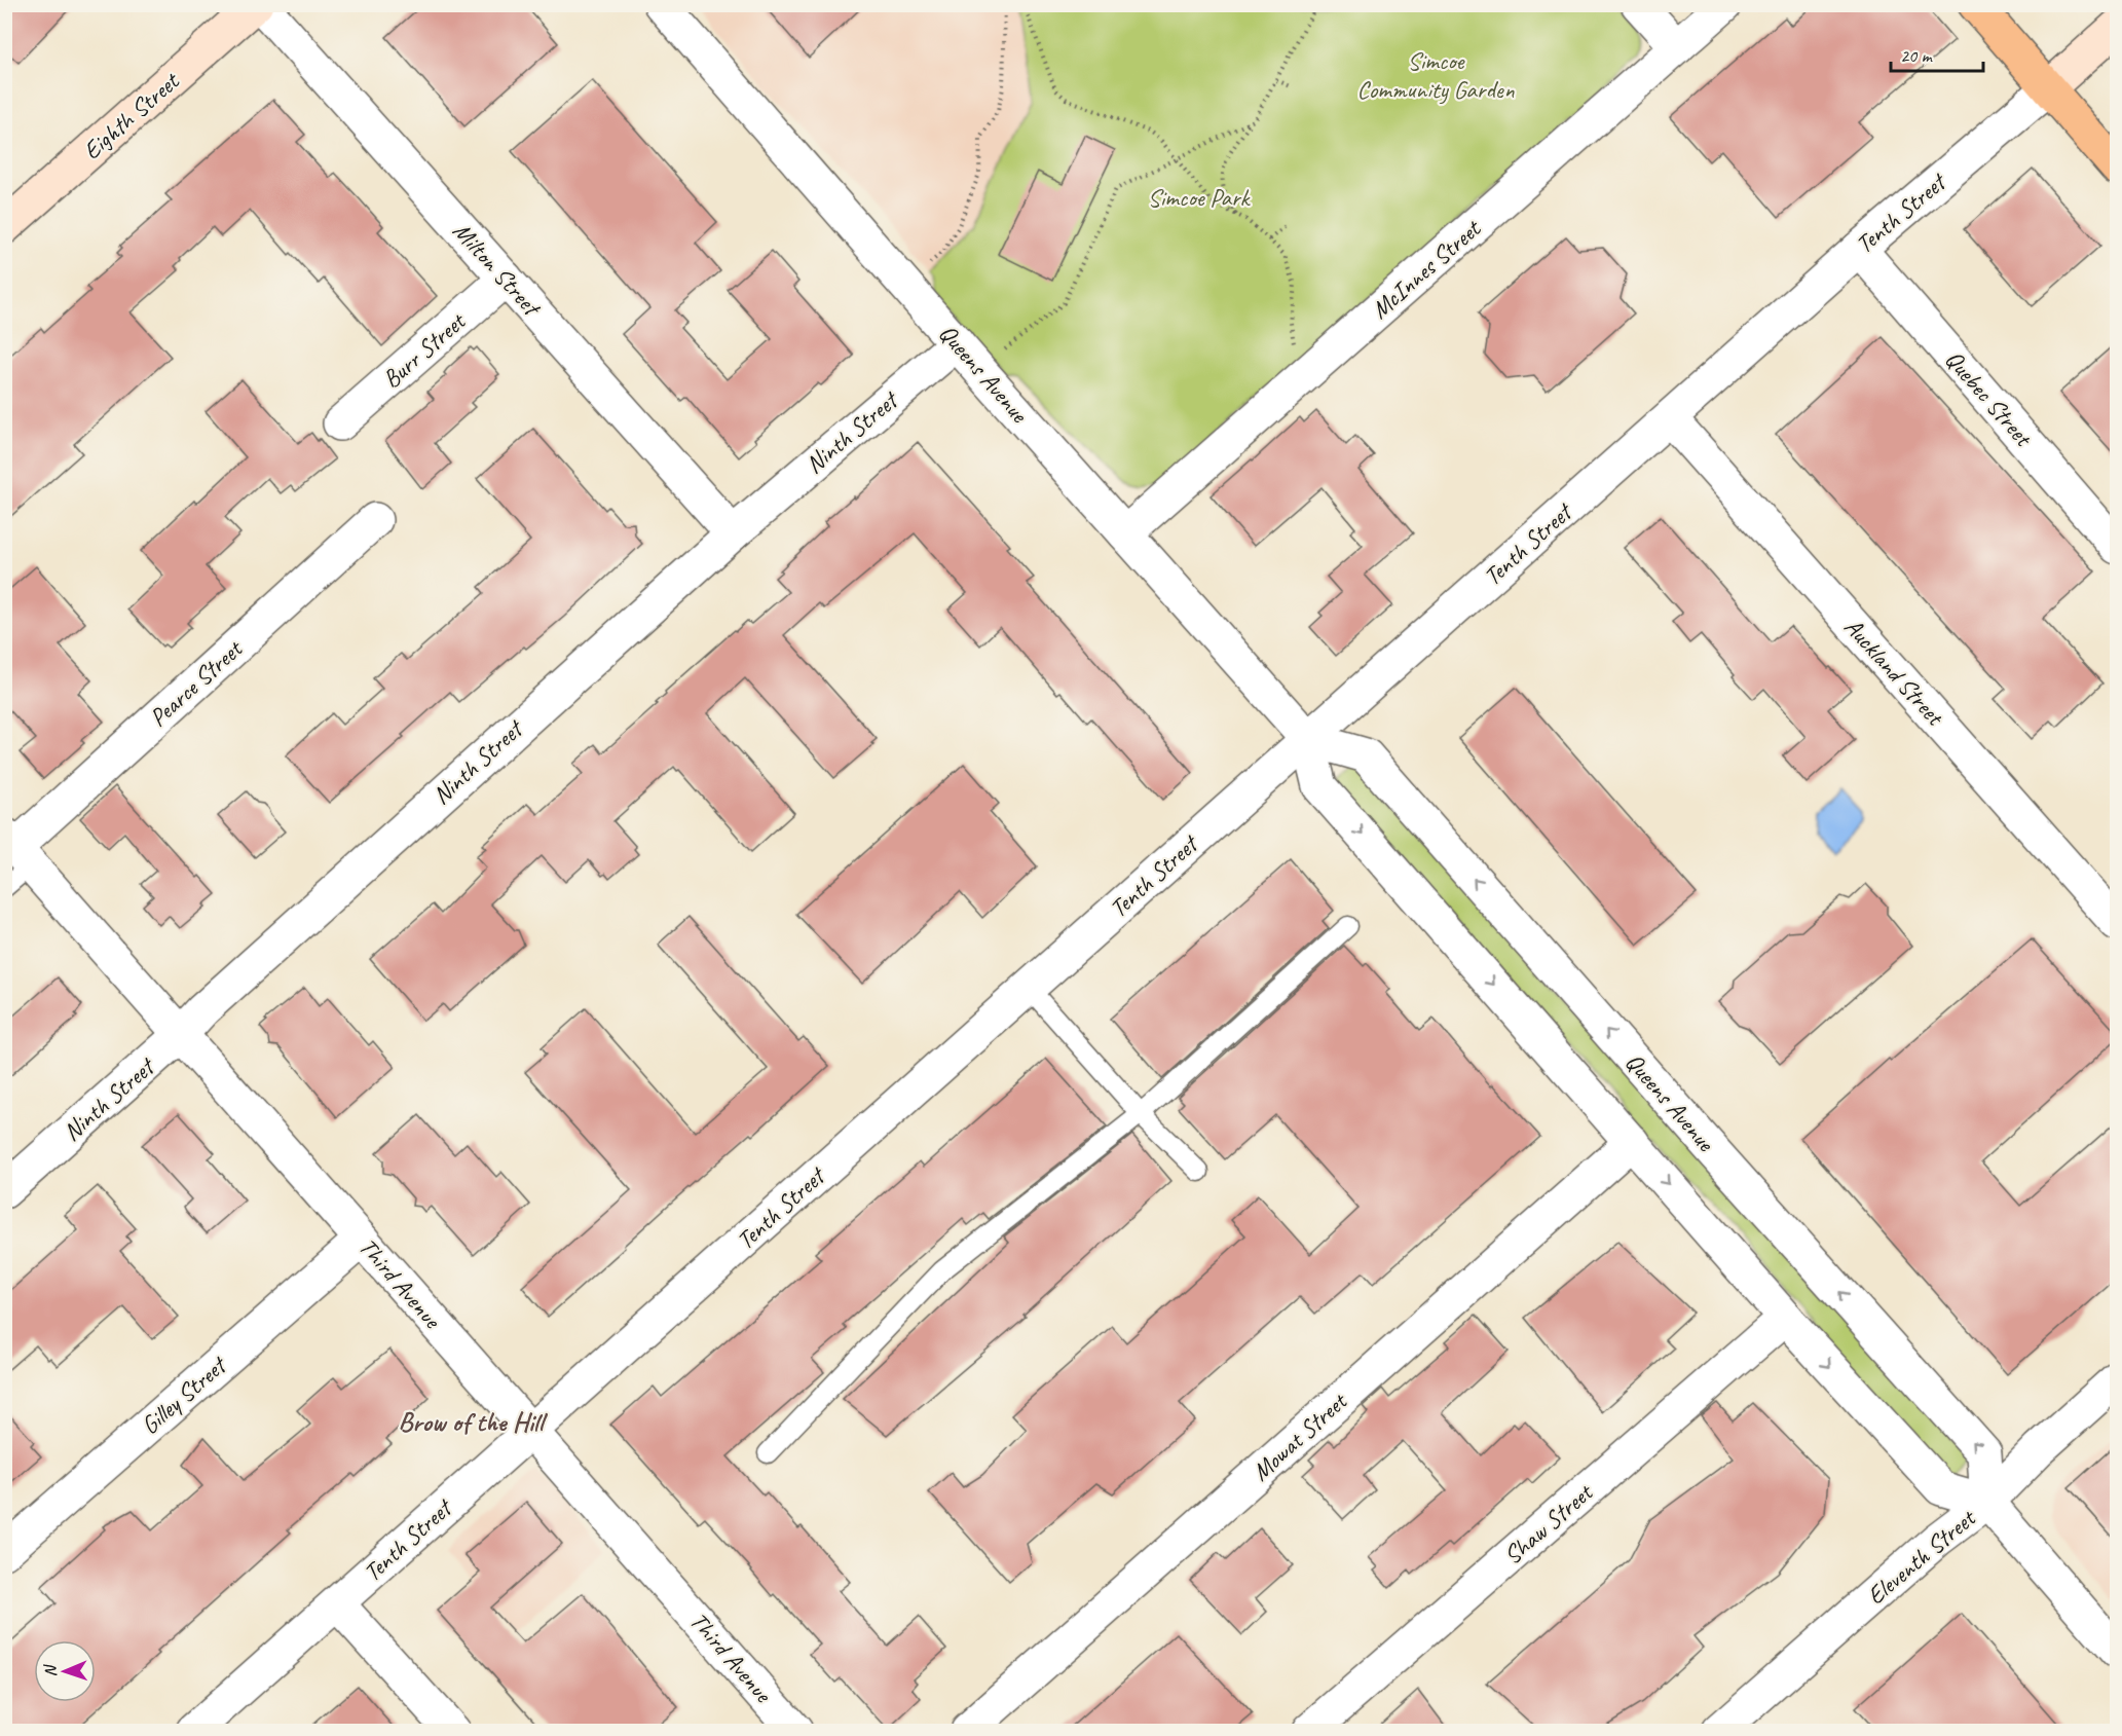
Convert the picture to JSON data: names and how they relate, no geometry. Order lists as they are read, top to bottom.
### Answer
{
  "streets": {
    "street": [
      "Eighth Street",
      "Tenth Street",
      "Milton Street",
      "McInnes Street",
      "Burr Street",
      "Queens Avenue",
      "Quebec Street",
      "Ninth Street",
      "Auckland Street",
      "Pearce Street",
      "Third Avenue",
      "Gilley Street",
      "Mowat Street",
      "Shaw Street",
      "Eleventh Street"
    ]
  },
  "crossings": [
    ["Eighth Street", "Milton Street"],
    ["Tenth Street", "Queens Avenue"],
    ["Tenth Street", "Quebec Street"],
    ["Tenth Street", "Auckland Street"],
    ["Tenth Street", "Third Avenue"],
    ["Milton Street", "Burr Street"],
    ["Milton Street", "Ninth Street"],
    ["McInnes Street", "Queens Avenue"],
    ["Queens Avenue", "Ninth Street"],
    ["Queens Avenue", "Mowat Street"],
    ["Queens Avenue", "Shaw Street"],
    ["Queens Avenue", "Eleventh Street"],
    ["Ninth Street", "Third Avenue"],
    ["Pearce Street", "Third Avenue"],
    ["Third Avenue", "Gilley Street"]
  ],
  "districts": ["Brow of the Hill"],
  "parks": ["Simcoe Community Garden", "Simcoe Park"],
  "scale_bar": "20 m",
  "north": "left"
}
